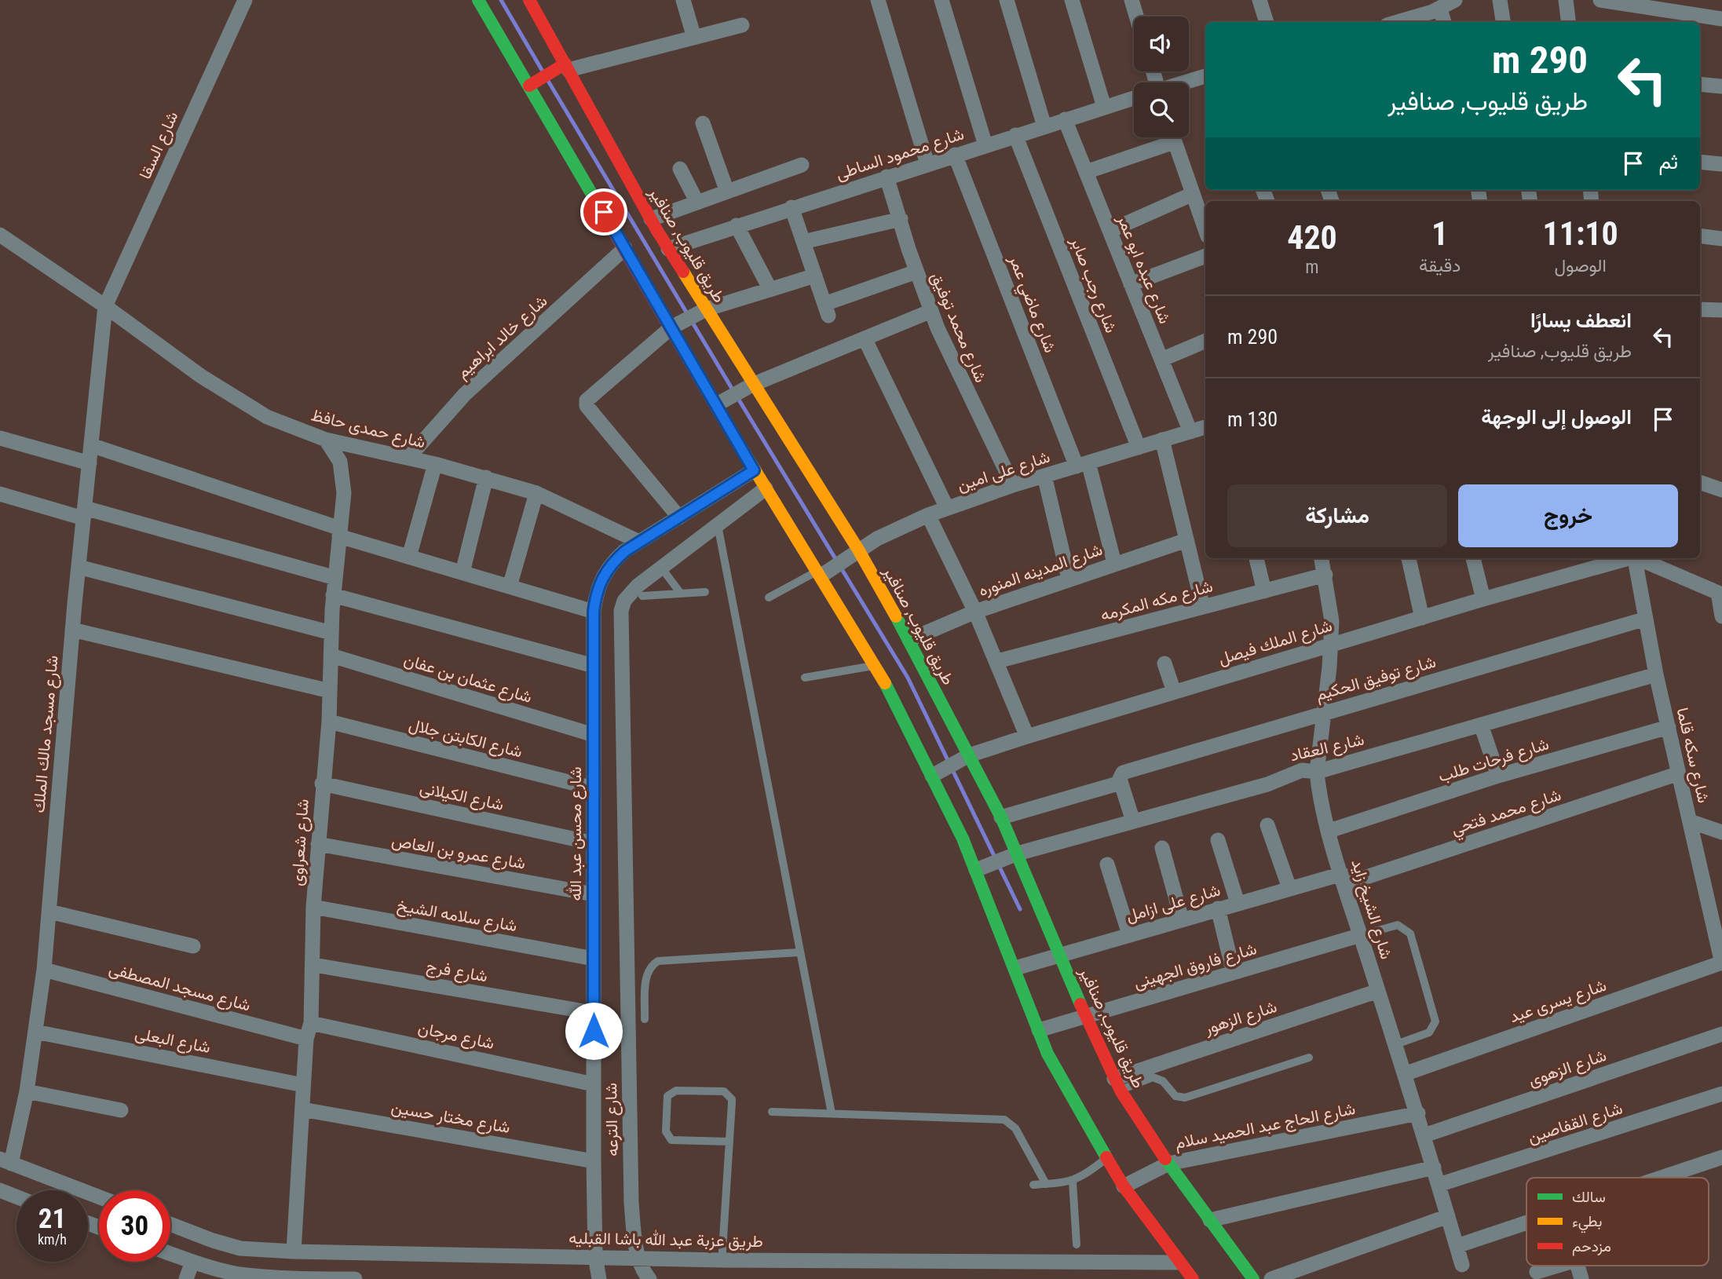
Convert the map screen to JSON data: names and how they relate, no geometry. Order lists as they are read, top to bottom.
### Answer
{
  "streets": {
    "street": [
      "شارع السقا",
      "شارع محمود الساطى",
      "طريق قليوب, صنافير",
      "شارع عبده ابو عمر",
      "شارع رجب صابر",
      "شارع ماضي عمر",
      "شارع محمد توفيق",
      "شارع خالد ابراهيم",
      "شارع حمدى حافظ",
      "شارع على امين",
      "شارع المدينه المنوره",
      "شارع مكه المكرمه",
      "شارع الملك فيصل",
      "شارع عثمان بن عفان",
      "شارع توفيق الحكيم",
      "شارع مسجد مالك الملك",
      "شارع الكابتن جلال",
      "شارع العقاد",
      "شارع سكه قلما",
      "شارع فرحات طلب",
      "شارع الكيلانى",
      "شارع محمد فتحي",
      "شارع محسن عبد الله",
      "شارع شعراوى",
      "شارع عمرو بن العاص",
      "شارع على ازامل",
      "شارع الشيخ زايد",
      "شارع سلامه الشيخ",
      "شارع فاروق الجهينى",
      "شارع فرج",
      "شارع مسجد المصطفى",
      "شارع يسرى عيد",
      "شارع الزهور",
      "شارع مرجان",
      "شارع البعلى",
      "شارع الزهوى",
      "شارع مختار حسين",
      "شارع الترعه",
      "شارع القفاصين",
      "شارع الحاج عبد الحميد سلام",
      "طريق عزبة عبد الله باشا القبليه"
    ]
  },
  "crossings": [
    ["شارع السقا", "شارع حمدى حافظ"],
    ["شارع السقا", "شارع مسجد مالك الملك"],
    ["شارع محمود الساطى", "طريق قليوب, صنافير"],
    ["شارع محمود الساطى", "شارع عبده ابو عمر"],
    ["شارع محمود الساطى", "شارع رجب صابر"],
    ["شارع محمود الساطى", "شارع ماضي عمر"],
    ["شارع محمود الساطى", "شارع محمد توفيق"],
    ["طريق قليوب, صنافير", "شارع على امين"],
    ["طريق قليوب, صنافير", "شارع المدينه المنوره"],
    ["طريق قليوب, صنافير", "شارع الملك فيصل"],
    ["طريق قليوب, صنافير", "شارع توفيق الحكيم"],
    ["طريق قليوب, صنافير", "شارع العقاد"],
    ["طريق قليوب, صنافير", "شارع على ازامل"],
    ["طريق قليوب, صنافير", "شارع فاروق الجهينى"],
    ["طريق قليوب, صنافير", "شارع الزهور"],
    ["طريق قليوب, صنافير", "شارع الحاج عبد الحميد سلام"],
    ["شارع عبده ابو عمر", "شارع على امين"],
    ["شارع رجب صابر", "شارع على امين"],
    ["شارع ماضي عمر", "شارع على امين"],
    ["شارع ماضي عمر", "شارع المدينه المنوره"],
    ["شارع محمد توفيق", "شارع على امين"],
    ["شارع خالد ابراهيم", "شارع حمدى حافظ"],
    ["شارع حمدى حافظ", "شارع مسجد مالك الملك"],
    ["شارع حمدى حافظ", "شارع محسن عبد الله"],
    ["شارع حمدى حافظ", "شارع شعراوى"],
    ["شارع مكه المكرمه", "شارع الشيخ زايد"],
    ["شارع الملك فيصل", "شارع الشيخ زايد"],
    ["شارع عثمان بن عفان", "شارع محسن عبد الله"],
    ["شارع عثمان بن عفان", "شارع شعراوى"],
    ["شارع توفيق الحكيم", "شارع سكه قلما"],
    ["شارع توفيق الحكيم", "شارع الشيخ زايد"],
    ["شارع مسجد مالك الملك", "شارع مسجد المصطفى"],
    ["شارع مسجد مالك الملك", "شارع البعلى"],
    ["شارع الكابتن جلال", "شارع محسن عبد الله"],
    ["شارع الكابتن جلال", "شارع شعراوى"],
    ["شارع العقاد", "شارع سكه قلما"],
    ["شارع العقاد", "شارع الشيخ زايد"],
    ["شارع سكه قلما", "شارع فرحات طلب"],
    ["شارع سكه قلما", "شارع محمد فتحي"],
    ["شارع سكه قلما", "شارع يسرى عيد"],
    ["شارع فرحات طلب", "شارع الشيخ زايد"],
    ["شارع الكيلانى", "شارع محسن عبد الله"],
    ["شارع الكيلانى", "شارع شعراوى"],
    ["شارع محمد فتحي", "شارع على ازامل"],
    ["شارع محمد فتحي", "شارع الشيخ زايد"],
    ["شارع محسن عبد الله", "شارع عمرو بن العاص"],
    ["شارع محسن عبد الله", "شارع سلامه الشيخ"],
    ["شارع محسن عبد الله", "شارع فرج"],
    ["شارع محسن عبد الله", "شارع مرجان"],
    ["شارع محسن عبد الله", "شارع مختار حسين"],
    ["شارع محسن عبد الله", "طريق عزبة عبد الله باشا القبليه"],
    ["شارع شعراوى", "شارع عمرو بن العاص"],
    ["شارع شعراوى", "شارع سلامه الشيخ"],
    ["شارع شعراوى", "شارع فرج"],
    ["شارع شعراوى", "شارع مسجد المصطفى"],
    ["شارع شعراوى", "شارع مرجان"],
    ["شارع شعراوى", "شارع البعلى"],
    ["شارع شعراوى", "شارع مختار حسين"],
    ["شارع شعراوى", "طريق عزبة عبد الله باشا القبليه"],
    ["شارع على ازامل", "شارع الشيخ زايد"],
    ["شارع الشيخ زايد", "شارع فاروق الجهينى"],
    ["شارع الشيخ زايد", "شارع يسرى عيد"],
    ["شارع الشيخ زايد", "شارع الزهور"],
    ["شارع الشيخ زايد", "شارع الزهوى"],
    ["شارع الشيخ زايد", "شارع القفاصين"],
    ["شارع الشيخ زايد", "شارع الحاج عبد الحميد سلام"],
    ["شارع الترعه", "طريق عزبة عبد الله باشا القبليه"]
  ],
  "legend": ["سالك", "بطيء", "مزدحم"],
  "page": {
    "turn": ["290 m", "طريق قليوب, صنافير"],
    "then": "ثم",
    "eta": [
      "11:10",
      "الوصول",
      "1",
      "دقيقة",
      "420",
      "m"
    ],
    "list": [
      {
        "name": "انعطف يسارًا",
        "note": "طريق قليوب, صنافير",
        "value": "290 m"
      },
      {
        "name": "الوصول إلى الوجهة",
        "value": "130 m"
      }
    ],
    "buttons": ["خروج", "مشاركة"],
    "speed": "21 km/h",
    "limit": "30"
  }
}
